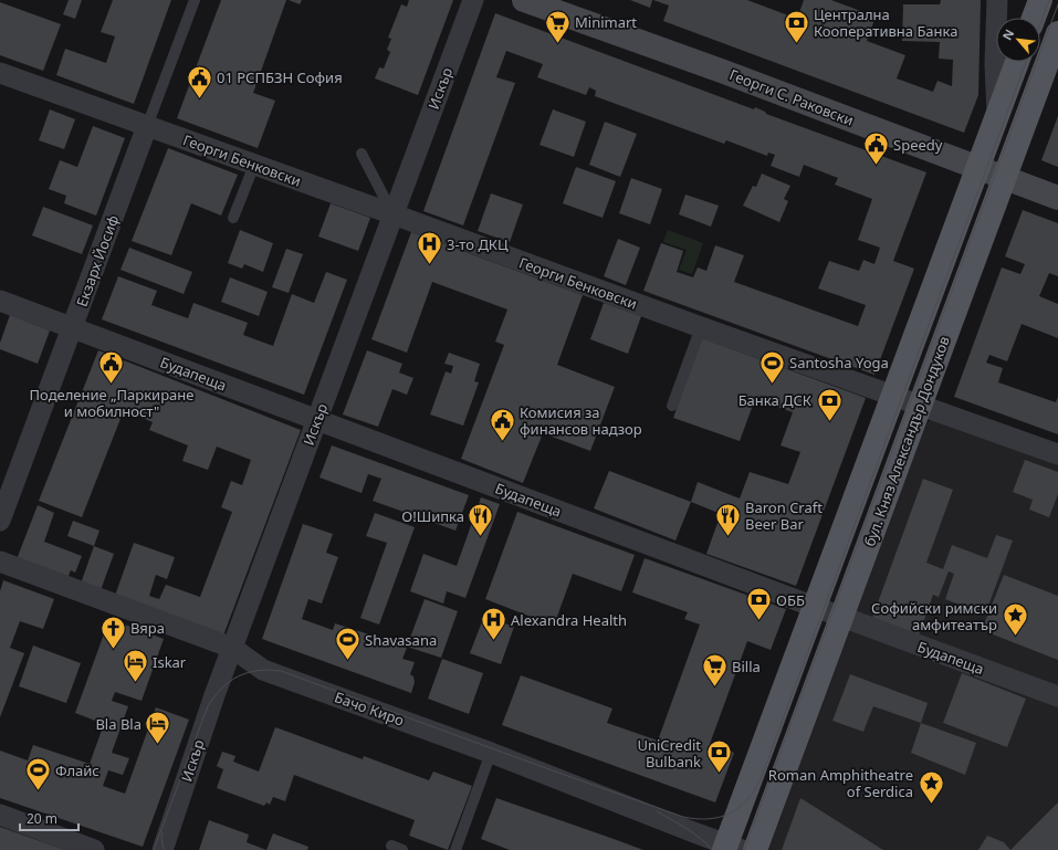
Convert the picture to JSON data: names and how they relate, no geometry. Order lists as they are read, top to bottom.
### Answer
{
  "streets": {
    "main road": ["бул. Княз Александър Дондуков"],
    "street": [
      "Искър",
      "Георги С. Раковски",
      "Георги Бенковски",
      "Екзарх Йосиф",
      "Будапеща",
      "Бачо Киро"
    ]
  },
  "crossings": [
    ["Искър", "Георги Бенковски"],
    ["Искър", "Будапеща"],
    ["Искър", "Бачо Киро"],
    ["Георги С. Раковски", "бул. Княз Александър Дондуков"],
    ["Георги Бенковски", "Екзарх Йосиф"],
    ["Георги Бенковски", "бул. Княз Александър Дондуков"],
    ["Екзарх Йосиф", "Будапеща"],
    ["Будапеща", "бул. Княз Александър Дондуков"],
    ["бул. Княз Александър Дондуков", "Бачо Киро"]
  ],
  "places": {
    "supermarket": ["Minimart", "Billa"],
    "bank": [
      "Централна Кооперативна Банка",
      "Банка ДСК",
      "ОББ",
      "UniCredit Bulbank"
    ],
    "public building": [
      "01 РСПБЗН София",
      "Speedy",
      "Поделение „Паркиране и мобилност\"",
      "Комисия за финансов надзор"
    ],
    "hospital": ["3-то ДКЦ", "Alexandra Health"],
    "sports": ["Santosha Yoga", "Shavasana", "Флайс"],
    "restaurant": ["Baron Craft Beer Bar", "О!Шипка"],
    "place": ["Софийски римски амфитеатър", "Roman Amphitheatre of Serdica"],
    "church": ["Вяра"],
    "hotel": ["Iskar", "Bla Bla"]
  },
  "scale_bar": "20 m",
  "north": "top left"
}
